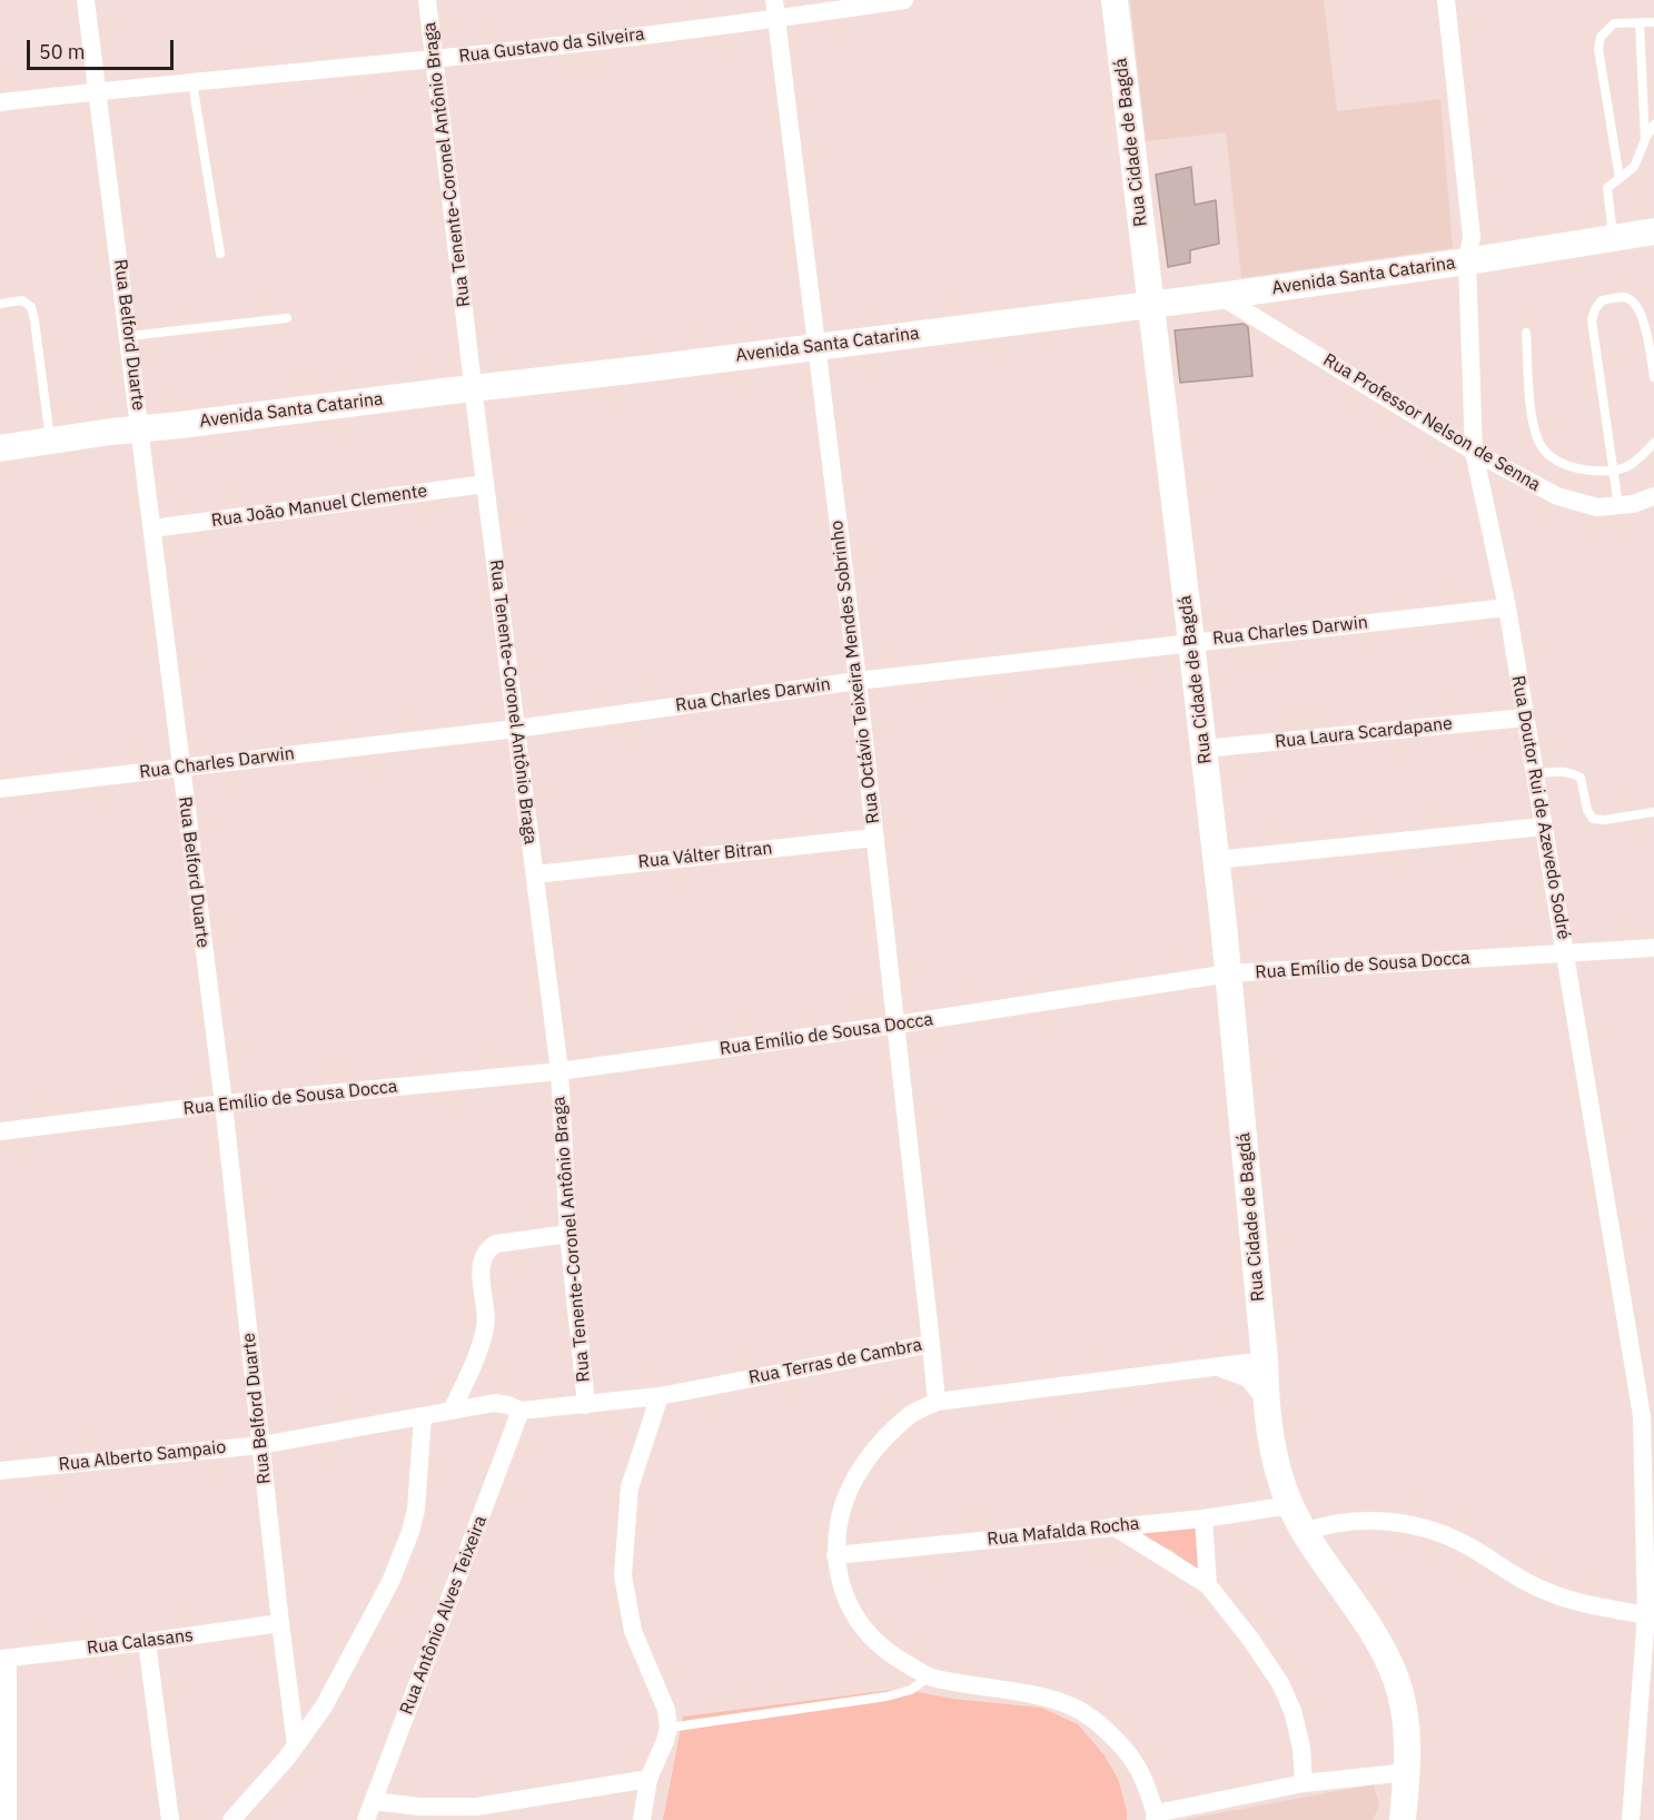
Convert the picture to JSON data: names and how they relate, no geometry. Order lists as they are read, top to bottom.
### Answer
{
  "streets": {
    "main road": ["Rua Cidade de Bagdá", "Avenida Santa Catarina"],
    "street": [
      "Rua Gustavo da Silveira",
      "Rua Tenente-Coronel Antônio Braga",
      "Rua Belford Duarte",
      "Rua Professor Nelson de Senna",
      "Rua João Manuel Clemente",
      "Rua Charles Darwin",
      "Rua Octávio Teixeira Mendes Sobrinho",
      "Rua Laura Scardapane",
      "Rua Doutor Rui de Azevedo Sodré",
      "Rua Válter Bitran",
      "Rua Emílio de Sousa Docca",
      "Rua Terras de Cambra",
      "Rua Alberto Sampaio",
      "Rua Mafalda Rocha",
      "Rua Antônio Alves Teixeira",
      "Rua Calasans"
    ]
  },
  "crossings": [
    ["Rua Gustavo da Silveira", "Rua Tenente-Coronel Antônio Braga"],
    ["Rua Gustavo da Silveira", "Rua Belford Duarte"],
    ["Rua Gustavo da Silveira", "Rua Octávio Teixeira Mendes Sobrinho"],
    ["Rua Cidade de Bagdá", "Avenida Santa Catarina"],
    ["Rua Cidade de Bagdá", "Rua Charles Darwin"],
    ["Rua Cidade de Bagdá", "Rua Laura Scardapane"],
    ["Rua Cidade de Bagdá", "Rua Emílio de Sousa Docca"],
    ["Rua Cidade de Bagdá", "Rua Mafalda Rocha"],
    ["Rua Tenente-Coronel Antônio Braga", "Avenida Santa Catarina"],
    ["Rua Tenente-Coronel Antônio Braga", "Rua João Manuel Clemente"],
    ["Rua Tenente-Coronel Antônio Braga", "Rua Charles Darwin"],
    ["Rua Tenente-Coronel Antônio Braga", "Rua Válter Bitran"],
    ["Rua Tenente-Coronel Antônio Braga", "Rua Emílio de Sousa Docca"],
    ["Rua Tenente-Coronel Antônio Braga", "Rua Terras de Cambra"],
    ["Avenida Santa Catarina", "Rua Belford Duarte"],
    ["Avenida Santa Catarina", "Rua Professor Nelson de Senna"],
    ["Avenida Santa Catarina", "Rua Octávio Teixeira Mendes Sobrinho"],
    ["Avenida Santa Catarina", "Rua Doutor Rui de Azevedo Sodré"],
    ["Rua Belford Duarte", "Rua João Manuel Clemente"],
    ["Rua Belford Duarte", "Rua Charles Darwin"],
    ["Rua Belford Duarte", "Rua Emílio de Sousa Docca"],
    ["Rua Belford Duarte", "Rua Alberto Sampaio"],
    ["Rua Belford Duarte", "Rua Calasans"],
    ["Rua Professor Nelson de Senna", "Rua Doutor Rui de Azevedo Sodré"],
    ["Rua Charles Darwin", "Rua Octávio Teixeira Mendes Sobrinho"],
    ["Rua Charles Darwin", "Rua Doutor Rui de Azevedo Sodré"],
    ["Rua Octávio Teixeira Mendes Sobrinho", "Rua Válter Bitran"],
    ["Rua Octávio Teixeira Mendes Sobrinho", "Rua Emílio de Sousa Docca"],
    ["Rua Octávio Teixeira Mendes Sobrinho", "Rua Terras de Cambra"],
    ["Rua Laura Scardapane", "Rua Doutor Rui de Azevedo Sodré"],
    ["Rua Doutor Rui de Azevedo Sodré", "Rua Emílio de Sousa Docca"],
    ["Rua Terras de Cambra", "Rua Alberto Sampaio"],
    ["Rua Terras de Cambra", "Rua Antônio Alves Teixeira"],
    ["Rua Alberto Sampaio", "Rua Antônio Alves Teixeira"]
  ],
  "scale_bar": "50 m"
}
